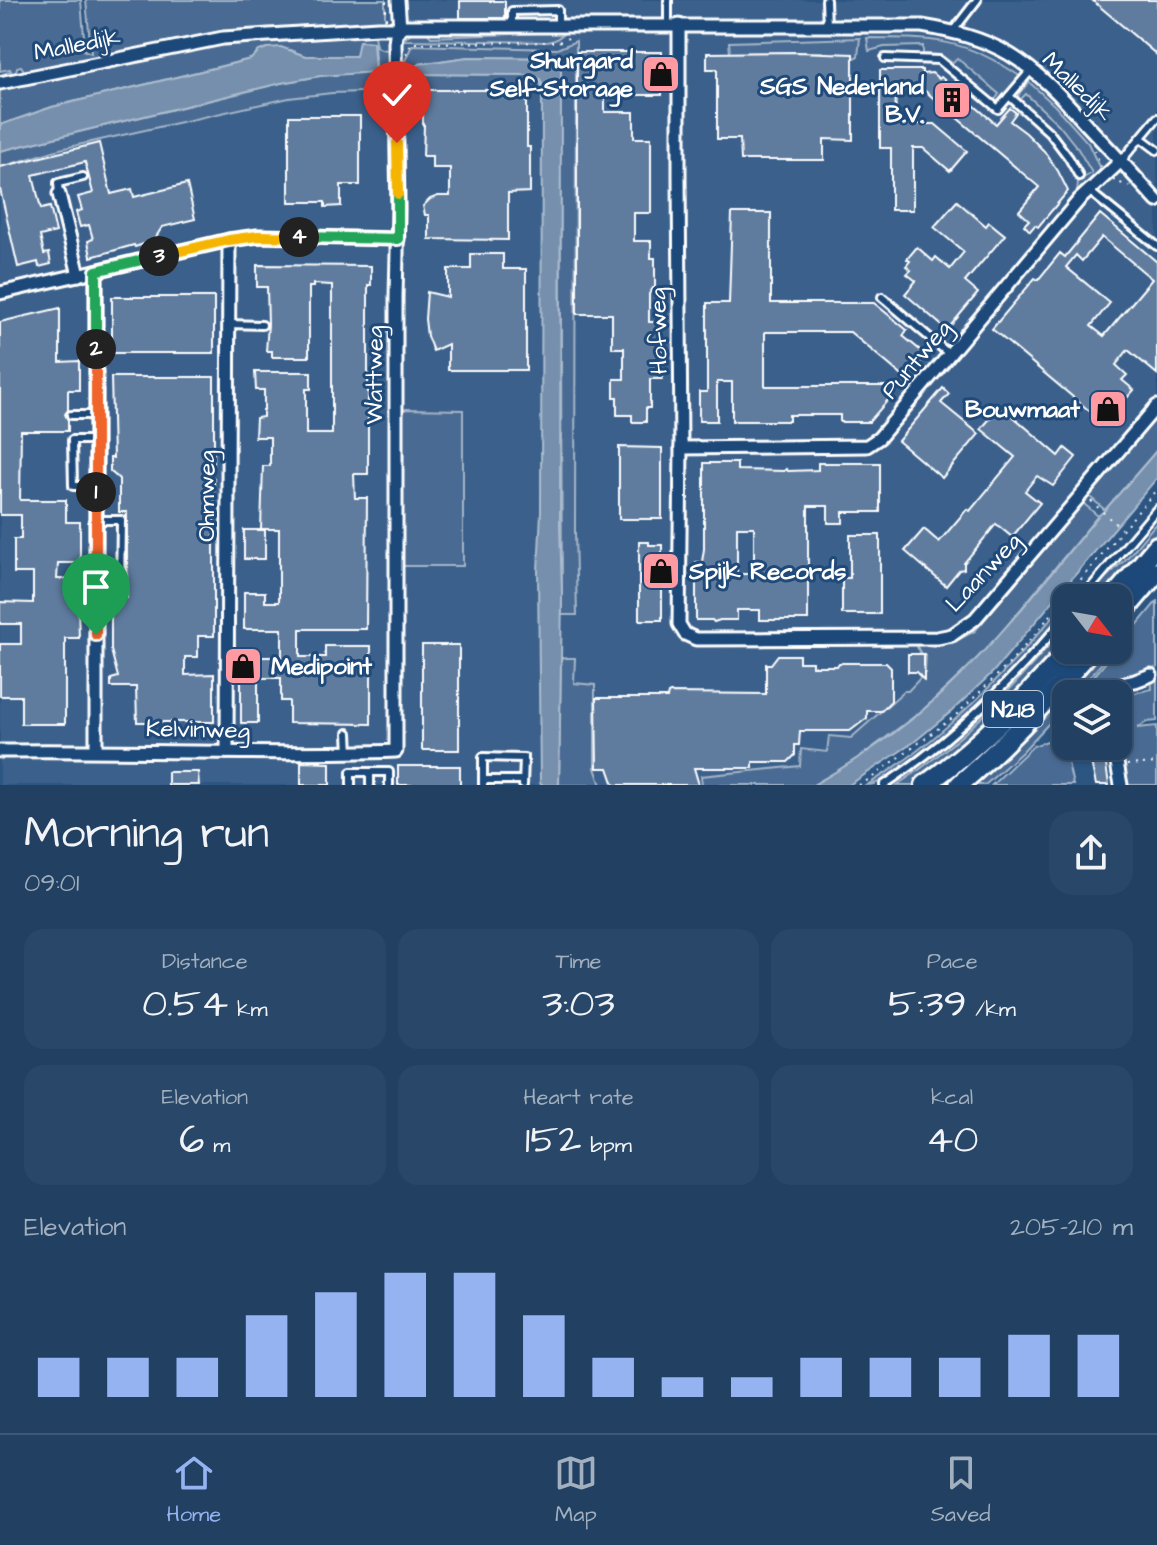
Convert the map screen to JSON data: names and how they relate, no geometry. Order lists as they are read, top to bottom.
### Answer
{
  "streets": {
    "main road": ["N218"],
    "street": [
      "Malledijk",
      "Hofweg",
      "Puntweg",
      "Wattweg",
      "Ohmweg",
      "Laanweg",
      "Kelvinweg"
    ]
  },
  "crossings": [
    ["Malledijk", "Hofweg"],
    ["Malledijk", "Puntweg"],
    ["Malledijk", "Wattweg"],
    ["Hofweg", "Puntweg"],
    ["Hofweg", "Laanweg"],
    ["Wattweg", "Kelvinweg"],
    ["Ohmweg", "Kelvinweg"]
  ],
  "places": {
    "shop": [
      "Shurgard Self-Storage",
      "Bouwmaat",
      "Spijk Records",
      "Medipoint"
    ],
    "building": ["SGS Nederland B.V."]
  },
  "north": "bottom right",
  "page": {
    "pins": [
      "4",
      "3",
      "2",
      "1"
    ],
    "heading": ["Morning run", "09:01"],
    "stats": [
      ["Distance", "0.54 km"],
      ["Time", "3:03"],
      ["Pace", "5:39 /km"],
      ["Elevation", "6 m"],
      ["Heart rate", "152 bpm"],
      ["kcal", "40"]
    ],
    "chart": ["Elevation", "205–210 m"],
    "tabs": ["Home", "Map", "Saved"]
  }
}
